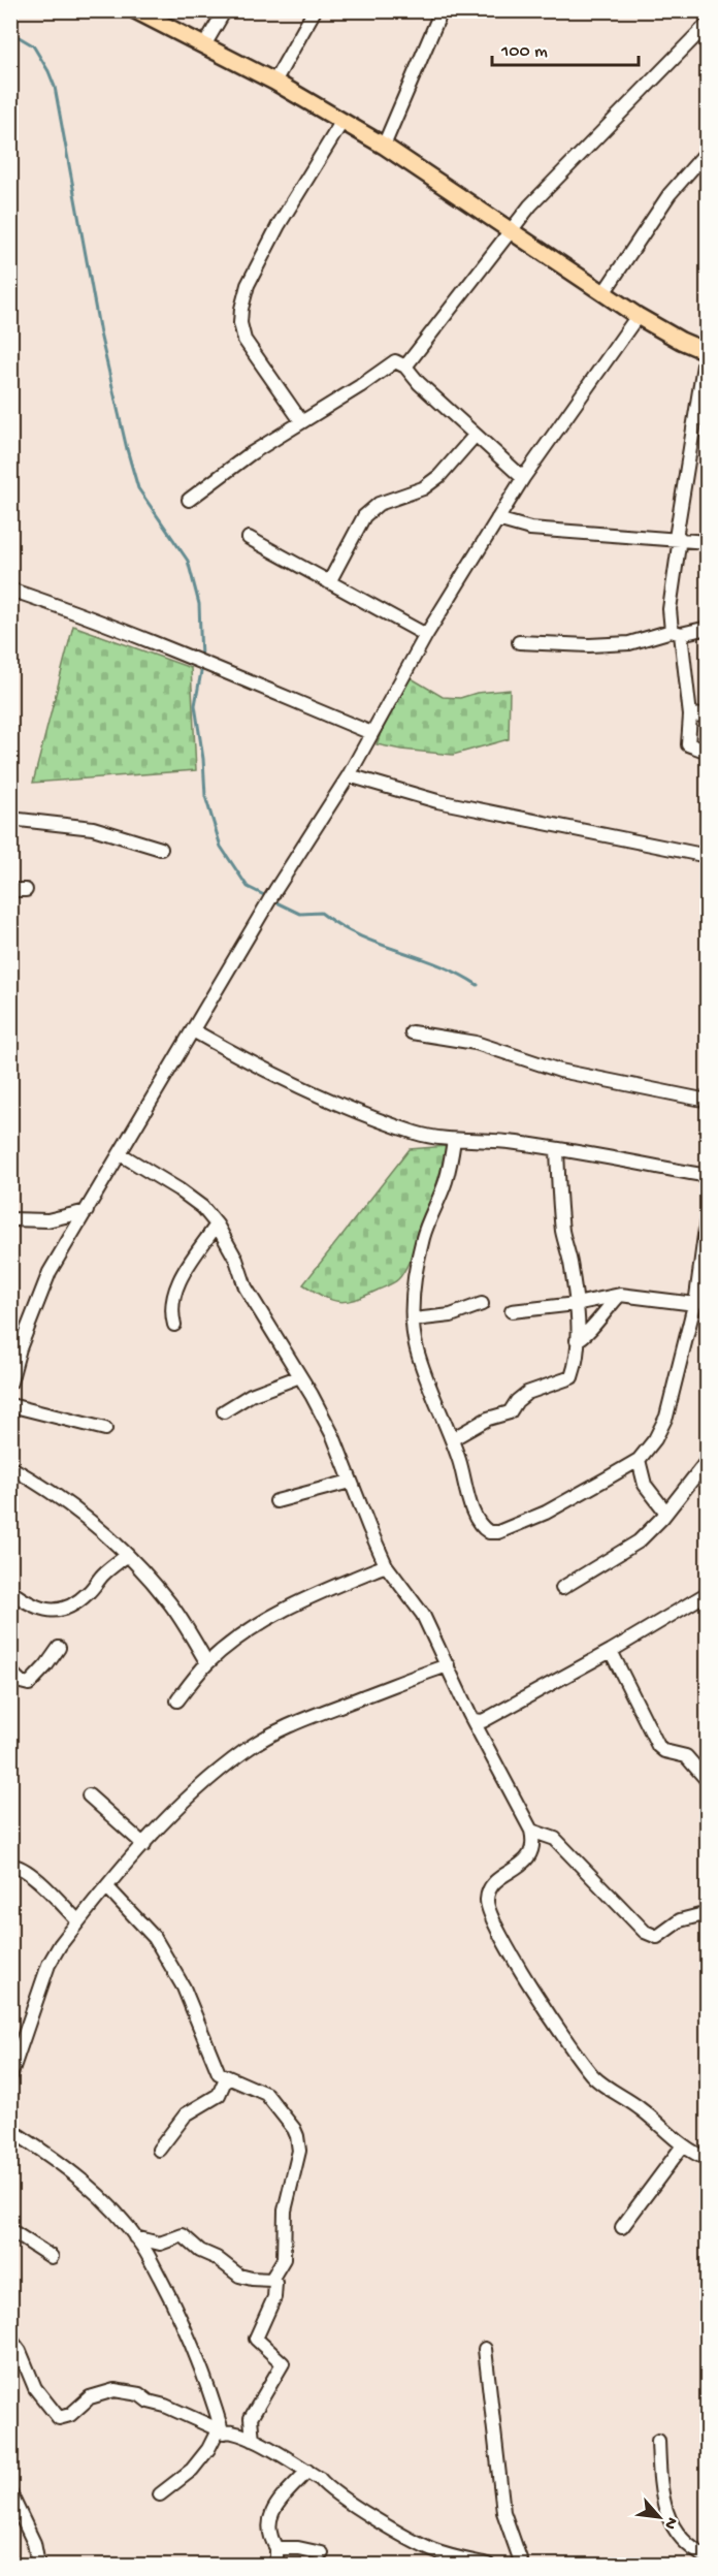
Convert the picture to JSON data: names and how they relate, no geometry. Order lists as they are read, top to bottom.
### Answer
{
  "scale_bar": "100 m",
  "north": "bottom right"
}
